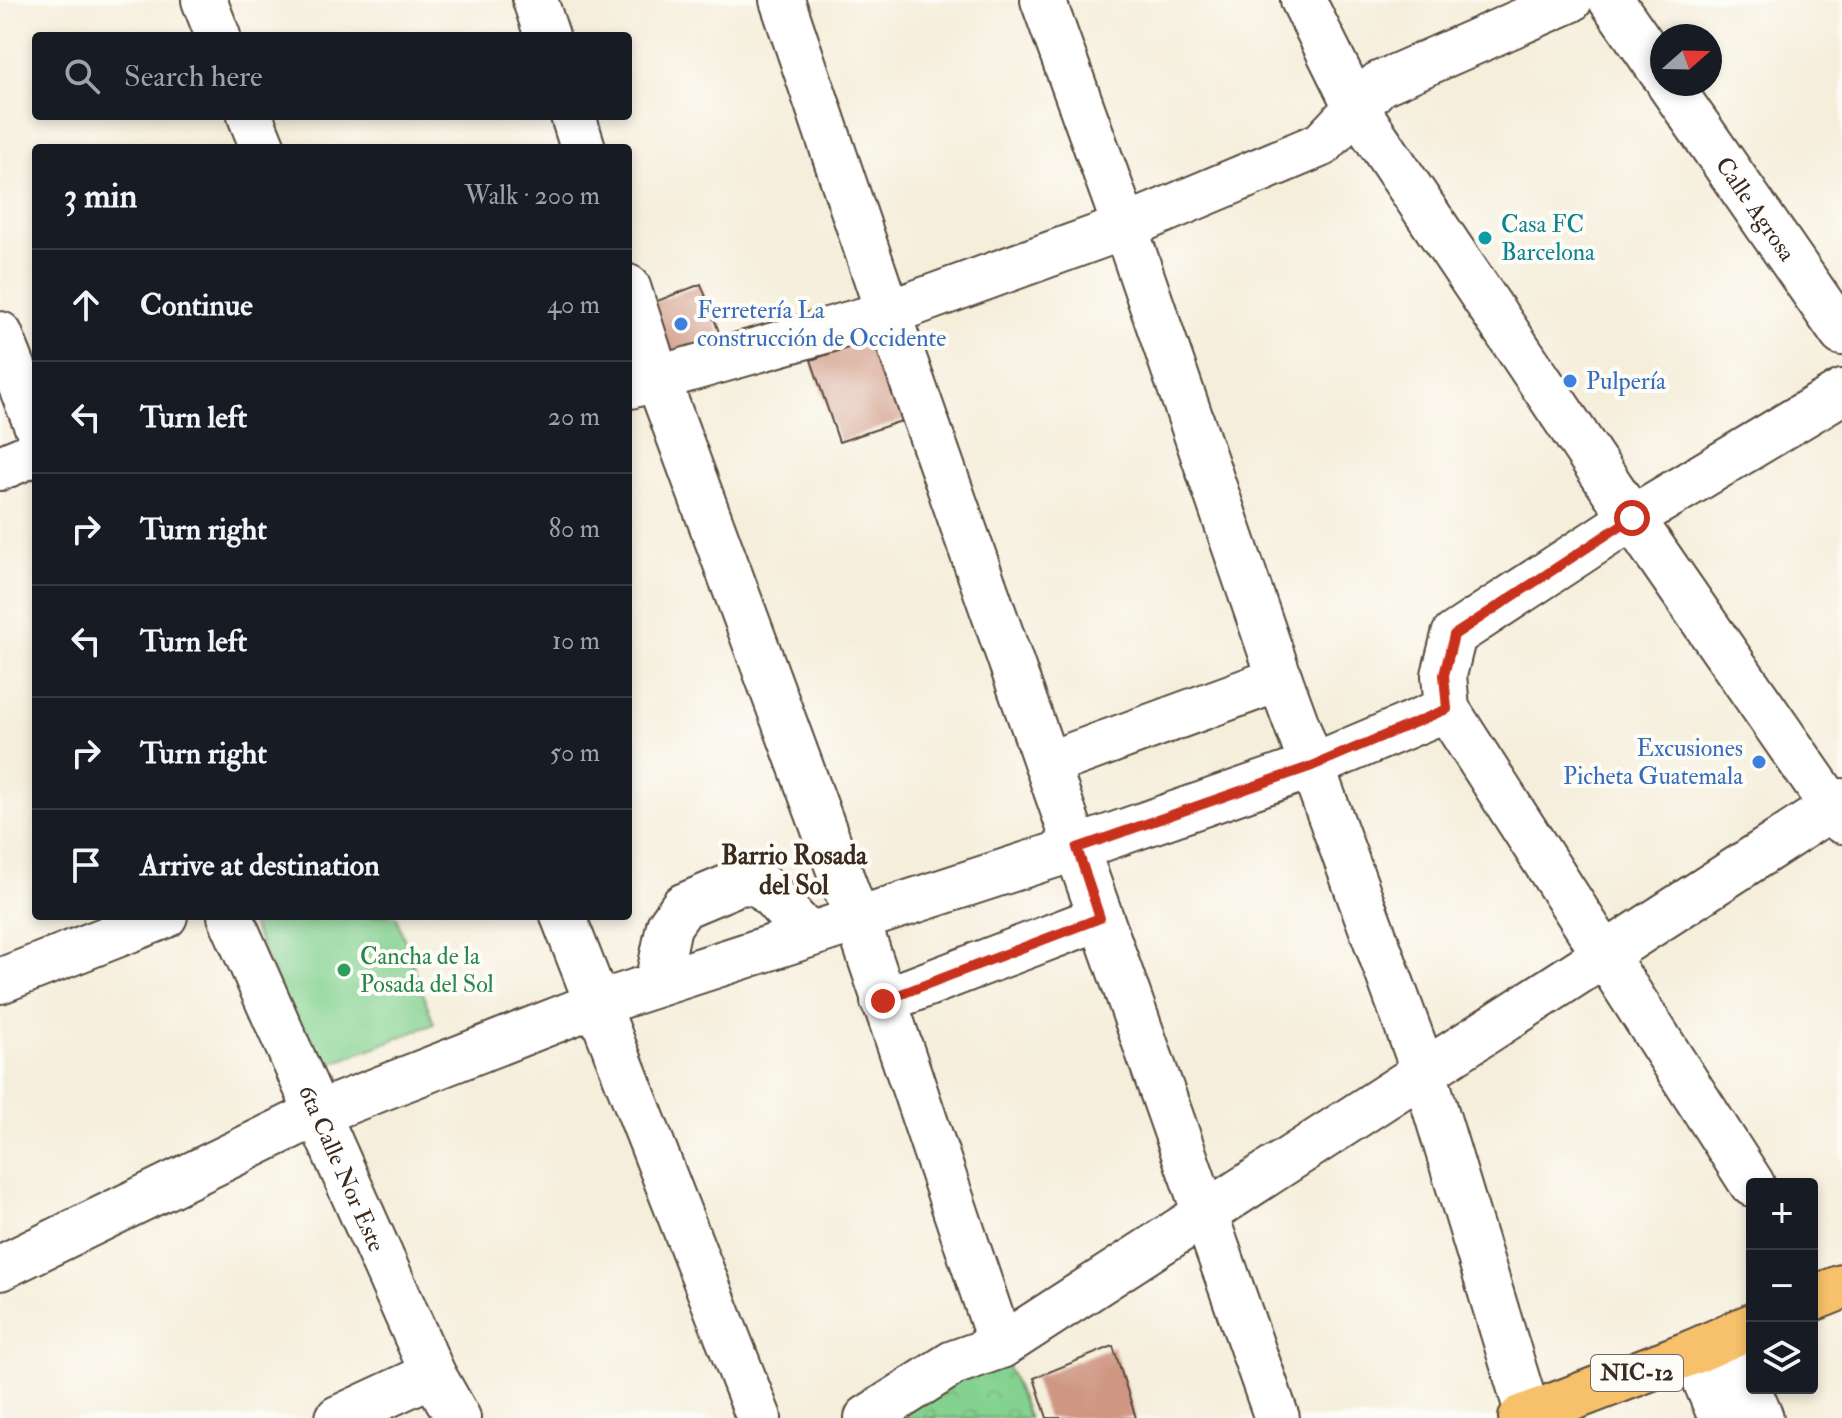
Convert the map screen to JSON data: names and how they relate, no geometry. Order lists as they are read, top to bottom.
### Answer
{
  "streets": {
    "highway": ["NIC-12"],
    "street": ["Calle Agrosa", "6ta Calle Nor Este"]
  },
  "districts": ["Barrio Rosada del Sol"],
  "places": [
    "Casa FC Barcelona",
    "Ferretería La construcción de Occidente",
    "Pulpería",
    "Excusiones Picheta Guatemala",
    "Cancha de la Posada del Sol"
  ],
  "north": "right",
  "page": {
    "search": "Search here",
    "heading": ["3 min", "Walk · 200 m"],
    "list": [
      ["Continue", "40 m"],
      ["Turn left", "20 m"],
      ["Turn right", "80 m"],
      ["Turn left", "10 m"],
      ["Turn right", "50 m"],
      "Arrive at destination"
    ],
    "map_buttons": ["+", "−"]
  }
}
